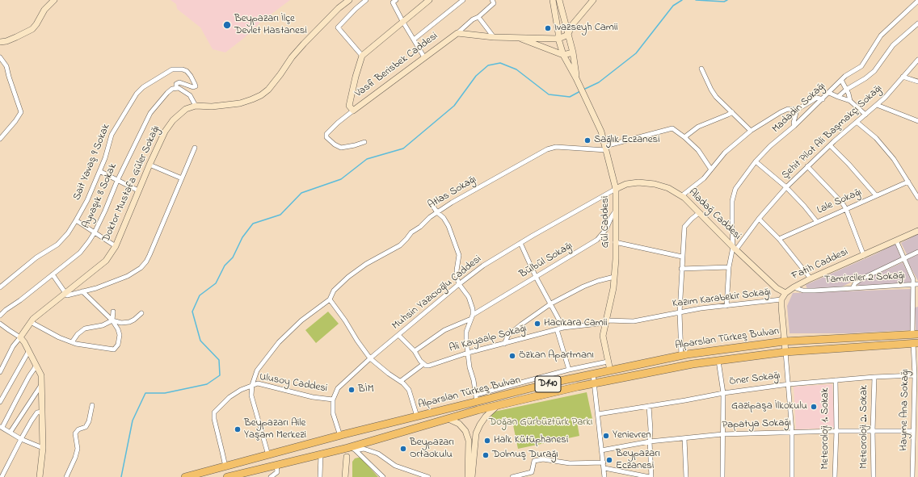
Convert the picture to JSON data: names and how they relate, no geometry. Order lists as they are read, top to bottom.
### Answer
{
  "streets": {
    "highway": ["Alparslan Türkeş Bulvarı", "D140"],
    "street": [
      "Vasfi Berisbek Caddesi",
      "Madadin Sokağı",
      "Şehit Pilot Ali Başmakçı Sokağı",
      "Sait Yavaş 9 Sokak",
      "Doktor Mustafa Güler Sokağı",
      "Atlas Sokağı",
      "Ayvaşık 8 Sokak",
      "Lale Sokağı",
      "Aladağ Caddesi",
      "Gül Caddesi",
      "Bülbül Sokağı",
      "Fatih Caddesi",
      "Tamirciler 2 Sokağı",
      "Muhsin Yazıcıoğlu Caddesi",
      "Kazım Karabekir Sokağı",
      "Ali Kayaalp Sokağı",
      "Öner Sokağı",
      "Ulusoy Caddesi",
      "Hayme Ana Sokağı",
      "Papatya Sokağı",
      "Meteoroloji 2. Sokak",
      "Meteoroloji 1. Sokak"
    ]
  },
  "crossings": [
    ["Madadin Sokağı", "Şehit Pilot Ali Başmakçı Sokağı"],
    ["Madadin Sokağı", "Aladağ Caddesi"],
    ["Şehit Pilot Ali Başmakçı Sokağı", "Aladağ Caddesi"],
    ["Şehit Pilot Ali Başmakçı Sokağı", "Kazım Karabekir Sokağı"],
    ["Sait Yavaş 9 Sokak", "Ayvaşık 8 Sokak"],
    ["Atlas Sokağı", "Gül Caddesi"],
    ["Atlas Sokağı", "Ulusoy Caddesi"],
    ["Aladağ Caddesi", "Gül Caddesi"],
    ["Aladağ Caddesi", "Fatih Caddesi"],
    ["Aladağ Caddesi", "Muhsin Yazıcıoğlu Caddesi"],
    ["Gül Caddesi", "Bülbül Sokağı"],
    ["Gül Caddesi", "Muhsin Yazıcıoğlu Caddesi"],
    ["Gül Caddesi", "Kazım Karabekir Sokağı"],
    ["Gül Caddesi", "Ali Kayaalp Sokağı"],
    ["Gül Caddesi", "Alparslan Türkeş Bulvarı"],
    ["Fatih Caddesi", "Tamirciler 2 Sokağı"],
    ["Fatih Caddesi", "Kazım Karabekir Sokağı"],
    ["Muhsin Yazıcıoğlu Caddesi", "Ulusoy Caddesi"],
    ["Kazım Karabekir Sokağı", "Ali Kayaalp Sokağı"],
    ["Alparslan Türkeş Bulvarı", "Hayme Ana Sokağı"],
    ["Öner Sokağı", "Hayme Ana Sokağı"],
    ["Öner Sokağı", "Meteoroloji 2. Sokak"],
    ["Öner Sokağı", "Meteoroloji 1. Sokak"],
    ["Hayme Ana Sokağı", "Papatya Sokağı"],
    ["Papatya Sokağı", "Meteoroloji 2. Sokak"],
    ["Papatya Sokağı", "Meteoroloji 1. Sokak"]
  ],
  "parks": ["Doğan Gürbüztürk Parkı"],
  "places": [
    "Beypazarı İlçe Devlet Hastanesi",
    "Ivazseyh Camii",
    "Sağlık Eczanesi",
    "Hacıkara Camii",
    "Özkan Apartmanı",
    "BİM",
    "Gazipaşa İlkokulu",
    "Beypazarı Aile Yaşam Merkezi",
    "Yenievren",
    "Halk Kütüphanesi",
    "Beypazarı Ortaokulu",
    "Dolmuş Durağı",
    "Beypazarı Eczanesi"
  ]
}
